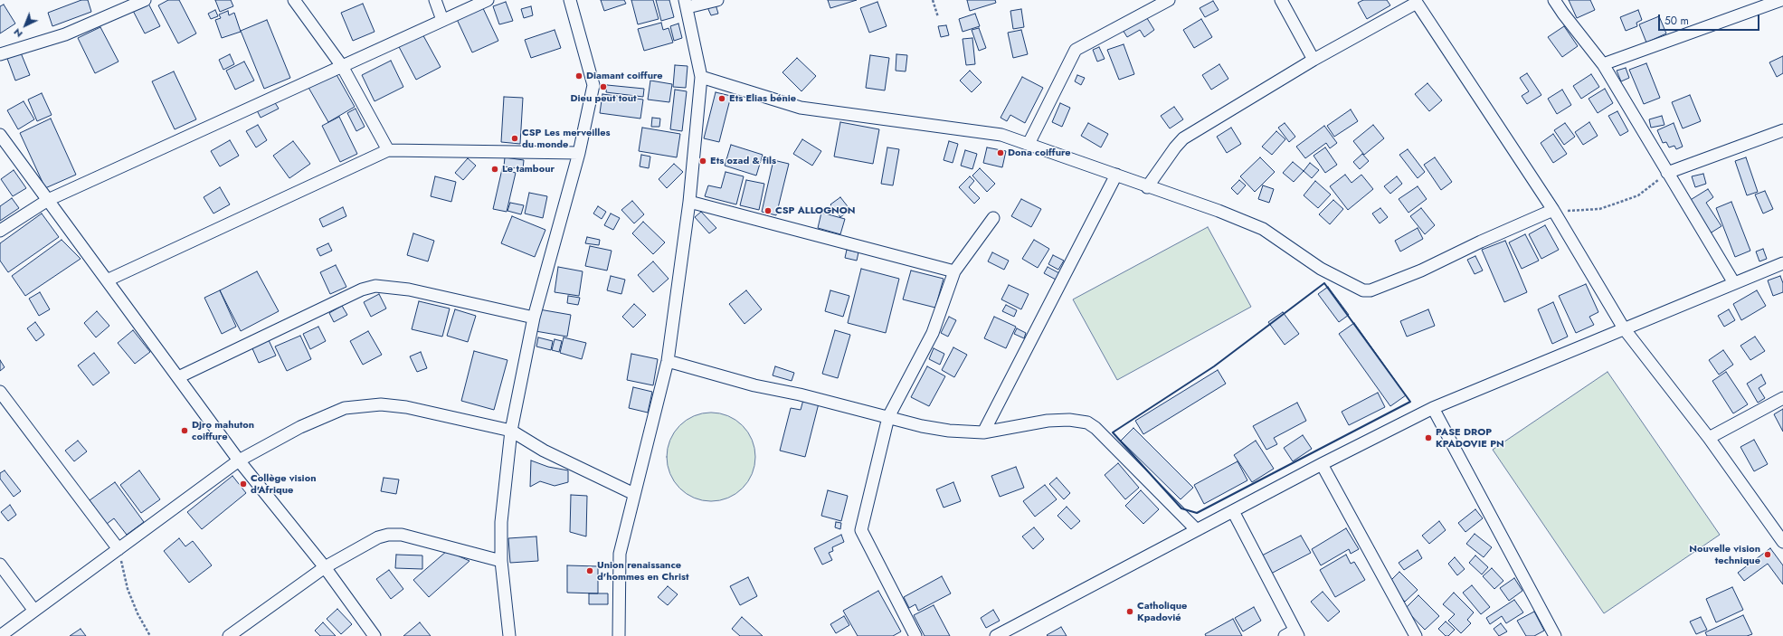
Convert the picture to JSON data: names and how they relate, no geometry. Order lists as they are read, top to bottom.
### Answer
{
  "places": [
    "Diamant coiffure",
    "Dieu peut tout",
    "Ets Elias bénie",
    "CSP Les merveilles du monde",
    "Dona coiffure",
    "Ets ozad & fils",
    "Le tambour",
    "CSP ALLOGNON",
    "Djro mahuton coiffure",
    "PASE DROP KPADOVIE PN",
    "Collège vision d'Afrique",
    "Nouvelle vision technique",
    "Union renaissance d'hommes en Christ",
    "Catholique Kpadovié"
  ],
  "scale_bar": "50 m",
  "north": "bottom left"
}
